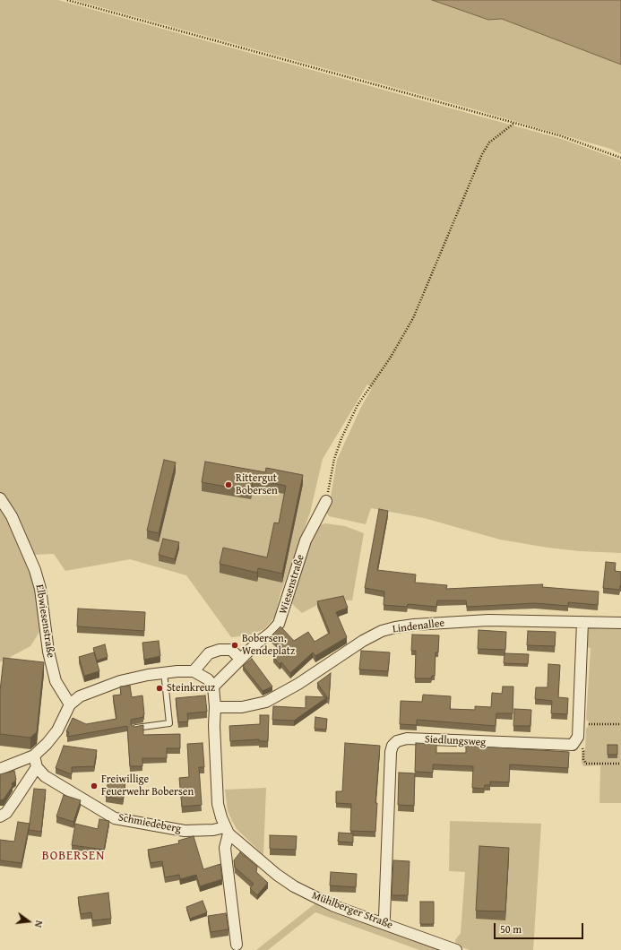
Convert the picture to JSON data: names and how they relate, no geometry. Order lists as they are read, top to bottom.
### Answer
{
  "streets": {
    "street": [
      "Wiesenstraße",
      "Elbwiesenstraße",
      "Lindenallee",
      "Siedlungsweg",
      "Schmiedeberg",
      "Mühlberger Straße"
    ]
  },
  "crossings": [
    ["Siedlungsweg", "Mühlberger Straße"],
    ["Schmiedeberg", "Mühlberger Straße"]
  ],
  "districts": ["BOBERSEN"],
  "places": [
    "Rittergut Bobersen",
    "Bobersen, Wendeplatz",
    "Steinkreuz",
    "Freiwillige Feuerwehr Bobersen"
  ],
  "scale_bar": "50 m",
  "north": "right"
}
